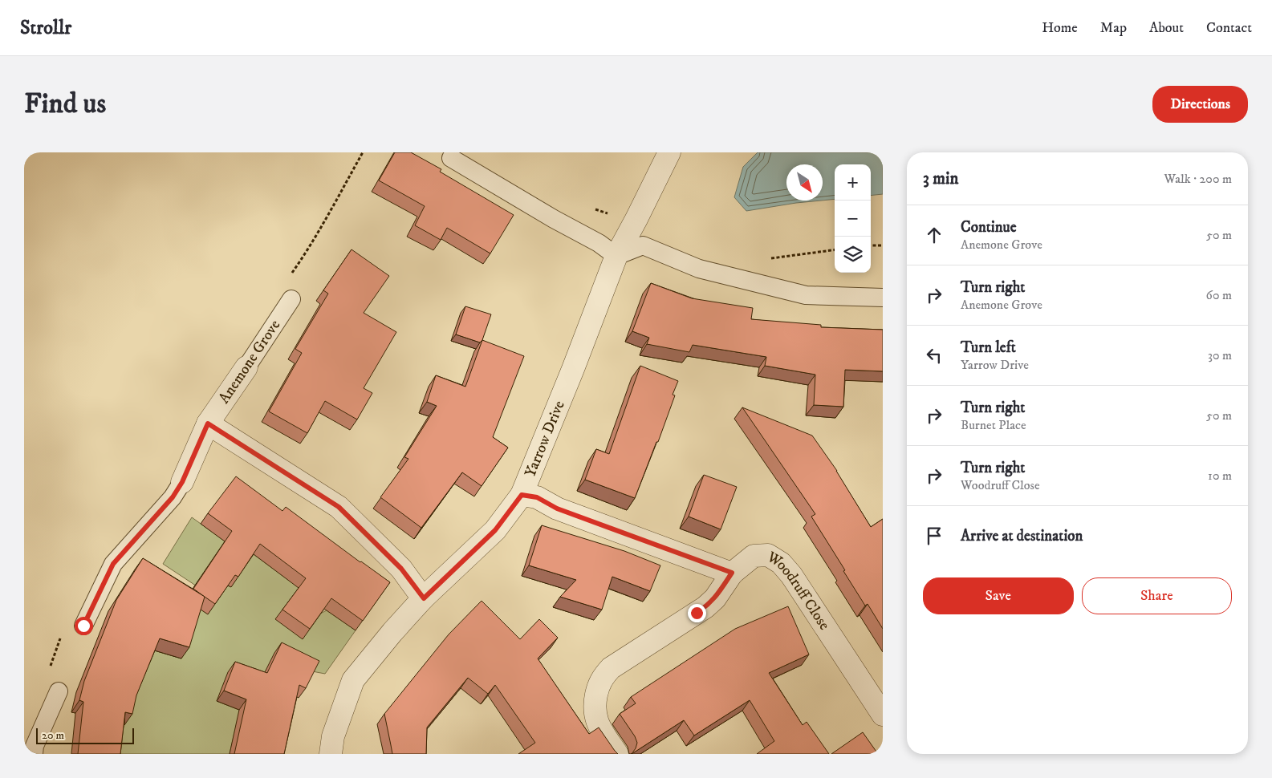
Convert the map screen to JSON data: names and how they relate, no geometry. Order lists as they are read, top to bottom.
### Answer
{
  "streets": {
    "street": ["Anemone Grove", "Yarrow Drive", "Woodruff Close"]
  },
  "scale_bar": "20 m",
  "north": "bottom right",
  "page": {
    "header": "Strollr",
    "nav": [
      "Home",
      "Map",
      "About",
      "Contact"
    ],
    "buttons": [
      "Directions",
      ["Save", "Share"]
    ],
    "title": "Find us",
    "heading": ["3 min", "Walk · 200 m"],
    "map_buttons": ["+", "−"],
    "list": [
      ["Continue", "Anemone Grove", "50 m"],
      ["Turn right", "Anemone Grove", "60 m"],
      ["Turn left", "Yarrow Drive", "30 m"],
      ["Turn right", "Burnet Place", "50 m"],
      ["Turn right", "Woodruff Close", "10 m"],
      "Arrive at destination"
    ],
    "scale": "20 m"
  }
}
